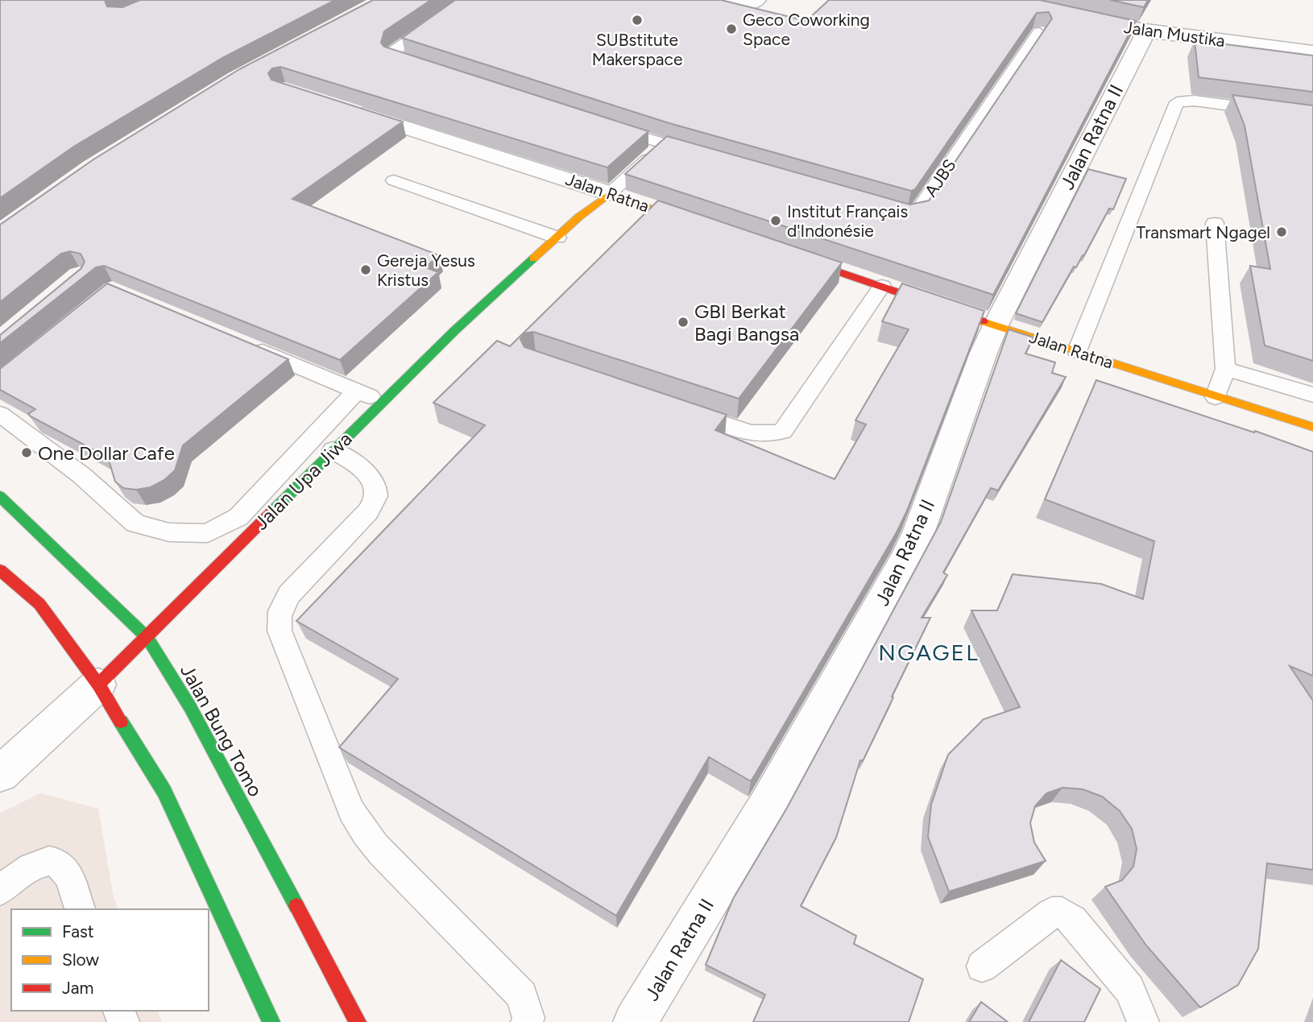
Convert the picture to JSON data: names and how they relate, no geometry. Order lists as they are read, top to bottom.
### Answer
{
  "streets": {
    "main road": ["Jalan Ratna", "Jalan Upa Jiwa", "Jalan Bung Tomo"],
    "street": ["Jalan Mustika", "Jalan Ratna II"],
    "lane": ["AJBS"]
  },
  "crossings": [
    ["Jalan Mustika", "Jalan Ratna II"],
    ["Jalan Ratna II", "Jalan Ratna"],
    ["Jalan Ratna", "Jalan Upa Jiwa"],
    ["Jalan Upa Jiwa", "Jalan Bung Tomo"]
  ],
  "districts": ["NGAGEL"],
  "places": [
    "SUBstitute Makerspace",
    "Geco Coworking Space",
    "Institut Français d'Indonésie",
    "Transmart Ngagel",
    "Gereja Yesus Kristus",
    "GBI Berkat Bagi Bangsa",
    "One Dollar Cafe"
  ],
  "legend": ["Fast", "Slow", "Jam"]
}
